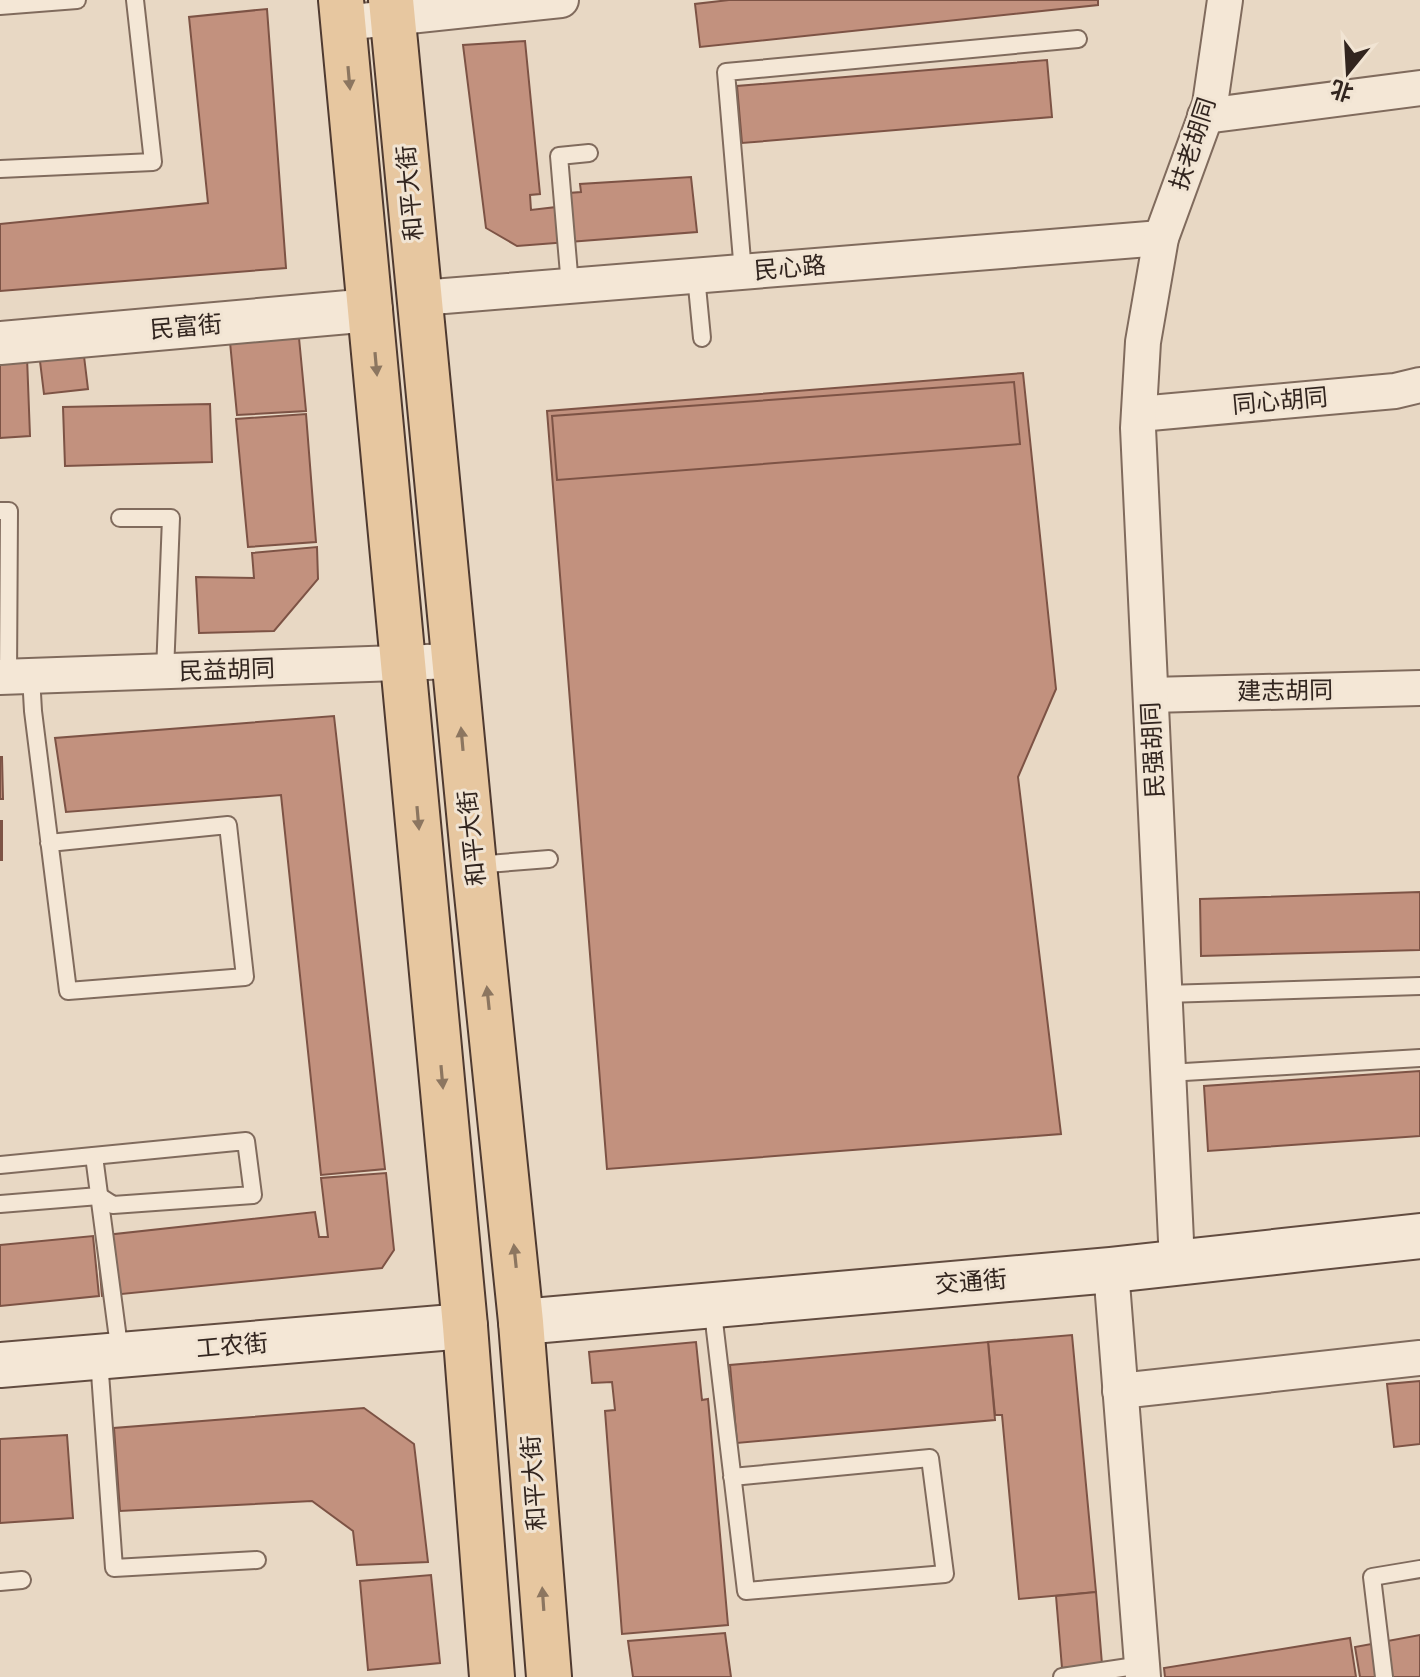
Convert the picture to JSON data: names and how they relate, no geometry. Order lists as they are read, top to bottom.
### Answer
{
  "streets": {
    "main road": ["和平大街", "交通街", "工农街"],
    "street": [
      "扶老胡同",
      "民心路",
      "民富街",
      "同心胡同",
      "民益胡同",
      "建志胡同",
      "民强胡同"
    ]
  },
  "crossings": [
    ["扶老胡同", "民心路"],
    ["扶老胡同", "民强胡同"],
    ["和平大街", "民心路"],
    ["和平大街", "民富街"],
    ["和平大街", "民益胡同"],
    ["和平大街", "交通街"],
    ["和平大街", "工农街"],
    ["民心路", "民强胡同"],
    ["同心胡同", "民强胡同"],
    ["建志胡同", "民强胡同"],
    ["民强胡同", "交通街"]
  ],
  "north": "bottom"
}
